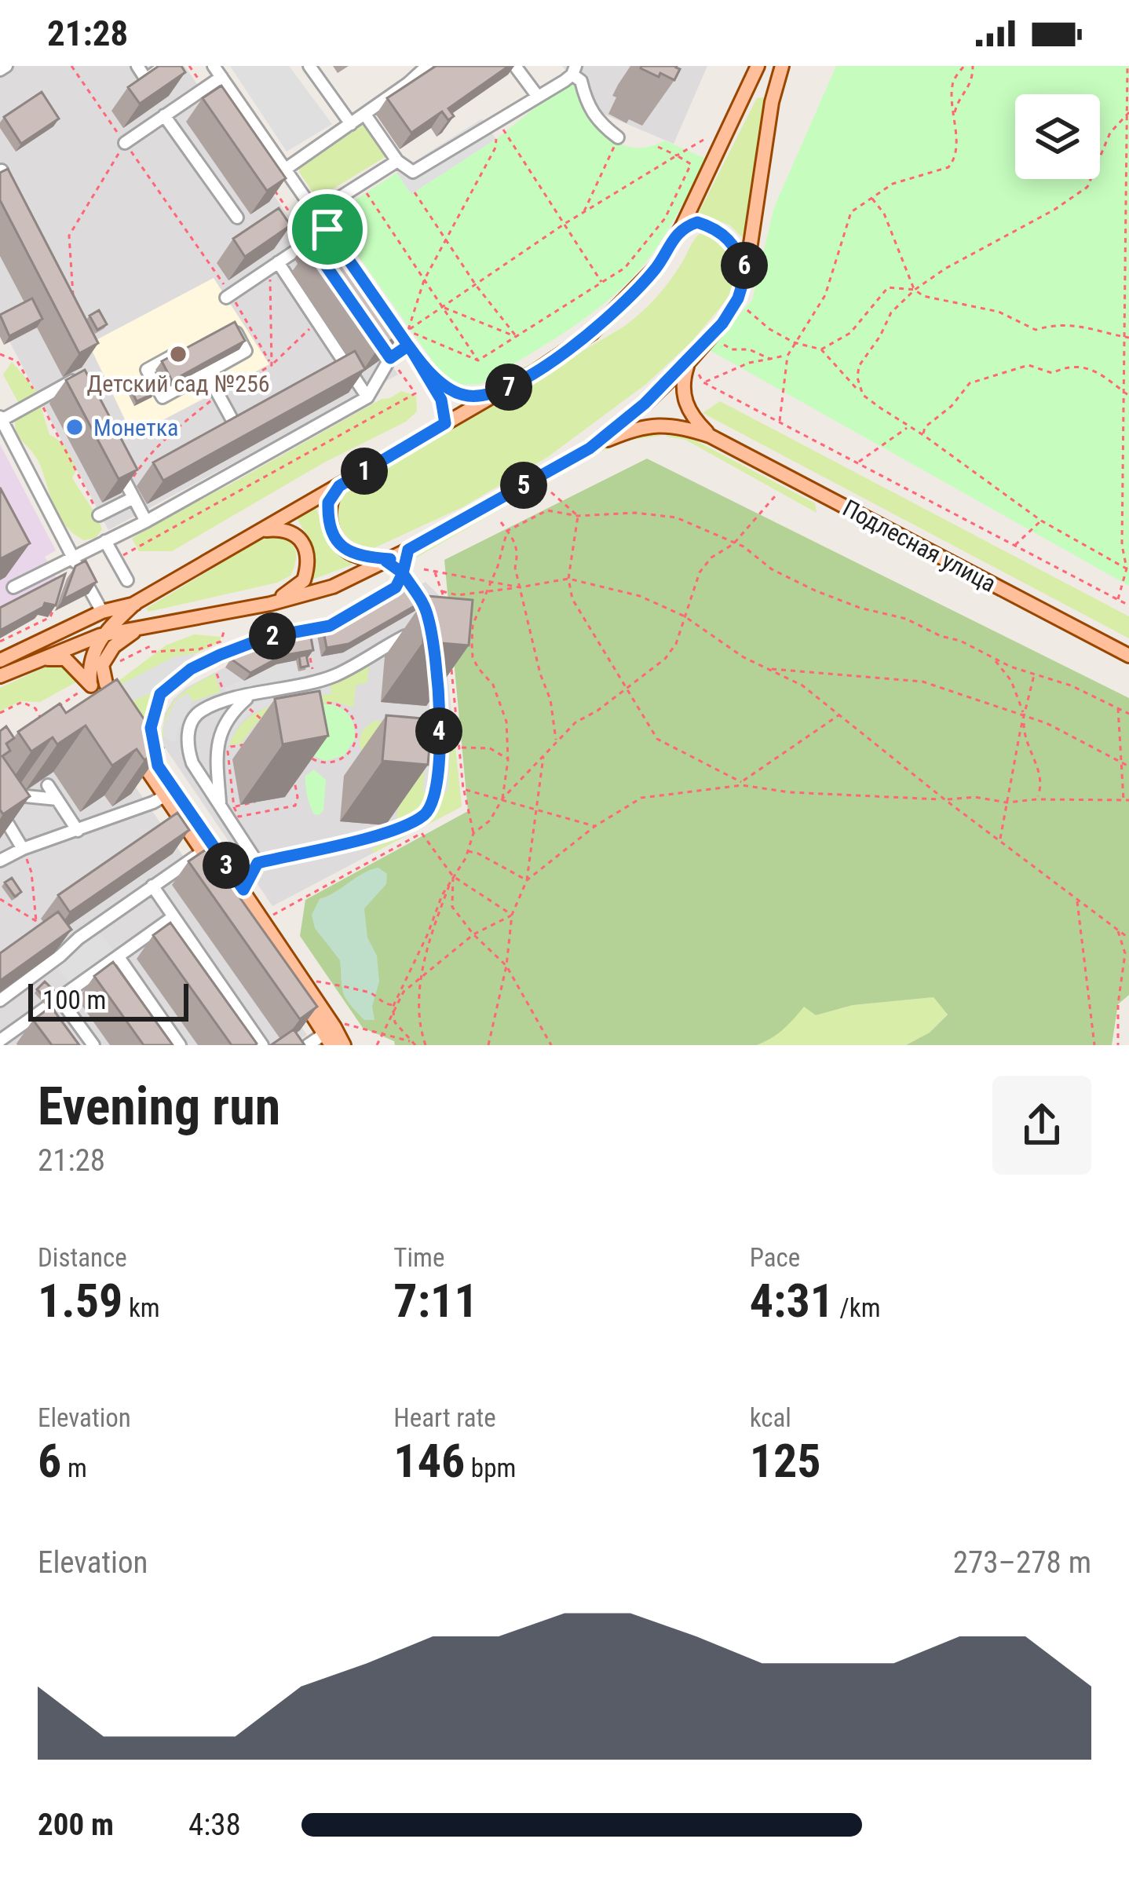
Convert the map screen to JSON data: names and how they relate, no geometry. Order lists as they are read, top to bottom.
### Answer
{
  "streets": {
    "main road": ["Подлесная улица"]
  },
  "places": ["Детский сад №256", "Монетка"],
  "scale_bar": "100 m",
  "page": {
    "status": "21:28",
    "pins": [
      "6",
      "7",
      "1",
      "5",
      "2",
      "4",
      "3"
    ],
    "scale": "100 m",
    "heading": ["Evening run", "21:28"],
    "stats": [
      ["Distance", "1.59 km"],
      ["Time", "7:11"],
      ["Pace", "4:31 /km"],
      ["Elevation", "6 m"],
      ["Heart rate", "146 bpm"],
      ["kcal", "125"]
    ],
    "chart": ["Elevation", "273–278 m"],
    "list": [
      {
        "name": "200 m",
        "note": "4:38"
      }
    ]
  }
}
